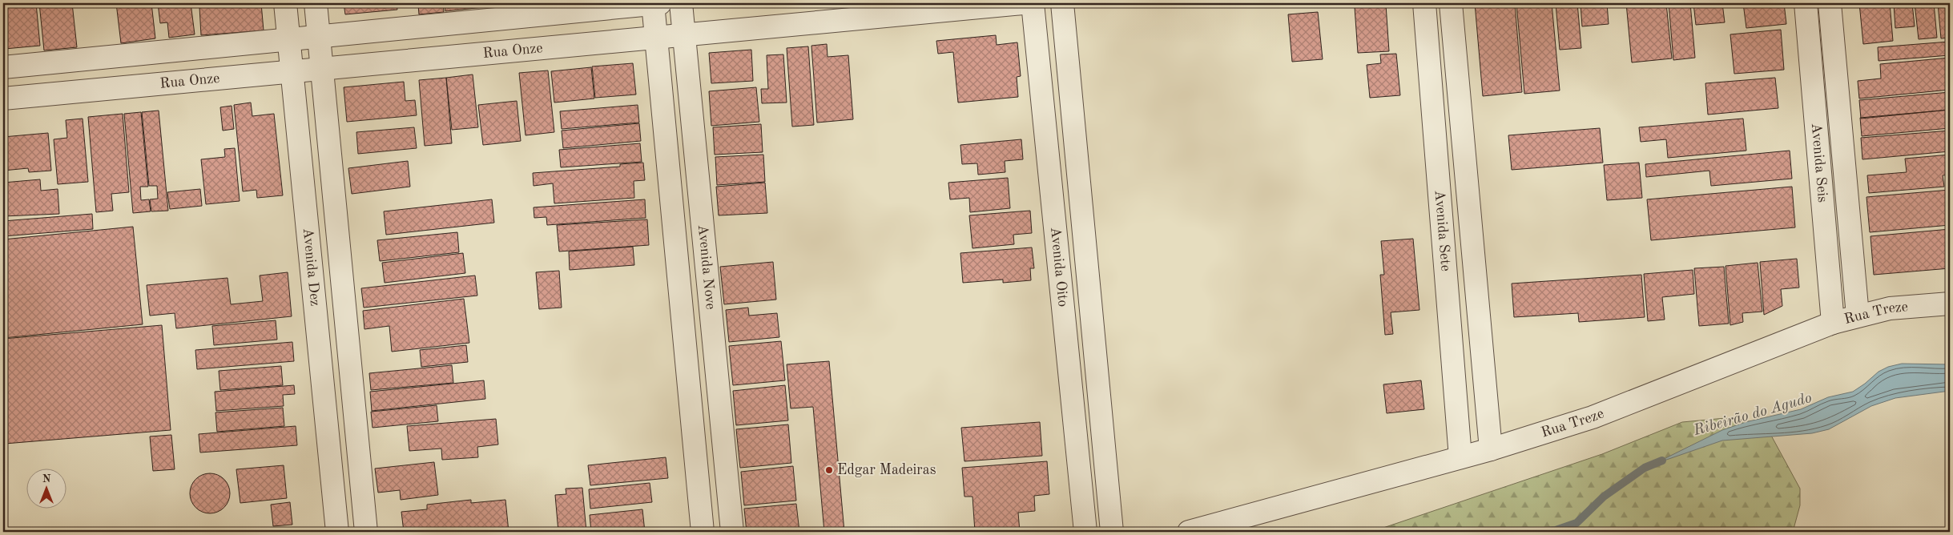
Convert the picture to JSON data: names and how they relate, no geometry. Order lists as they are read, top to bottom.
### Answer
{
  "streets": {
    "street": [
      "Rua Onze",
      "Avenida Seis",
      "Avenida Sete",
      "Avenida Dez",
      "Avenida Nove",
      "Avenida Oito",
      "Rua Treze"
    ]
  },
  "crossings": [
    ["Rua Onze", "Avenida Dez"],
    ["Rua Onze", "Avenida Nove"],
    ["Avenida Seis", "Rua Treze"],
    ["Avenida Sete", "Rua Treze"]
  ],
  "water": ["Ribeirão do Agudo"],
  "places": ["Edgar Madeiras"],
  "north": "top"
}
